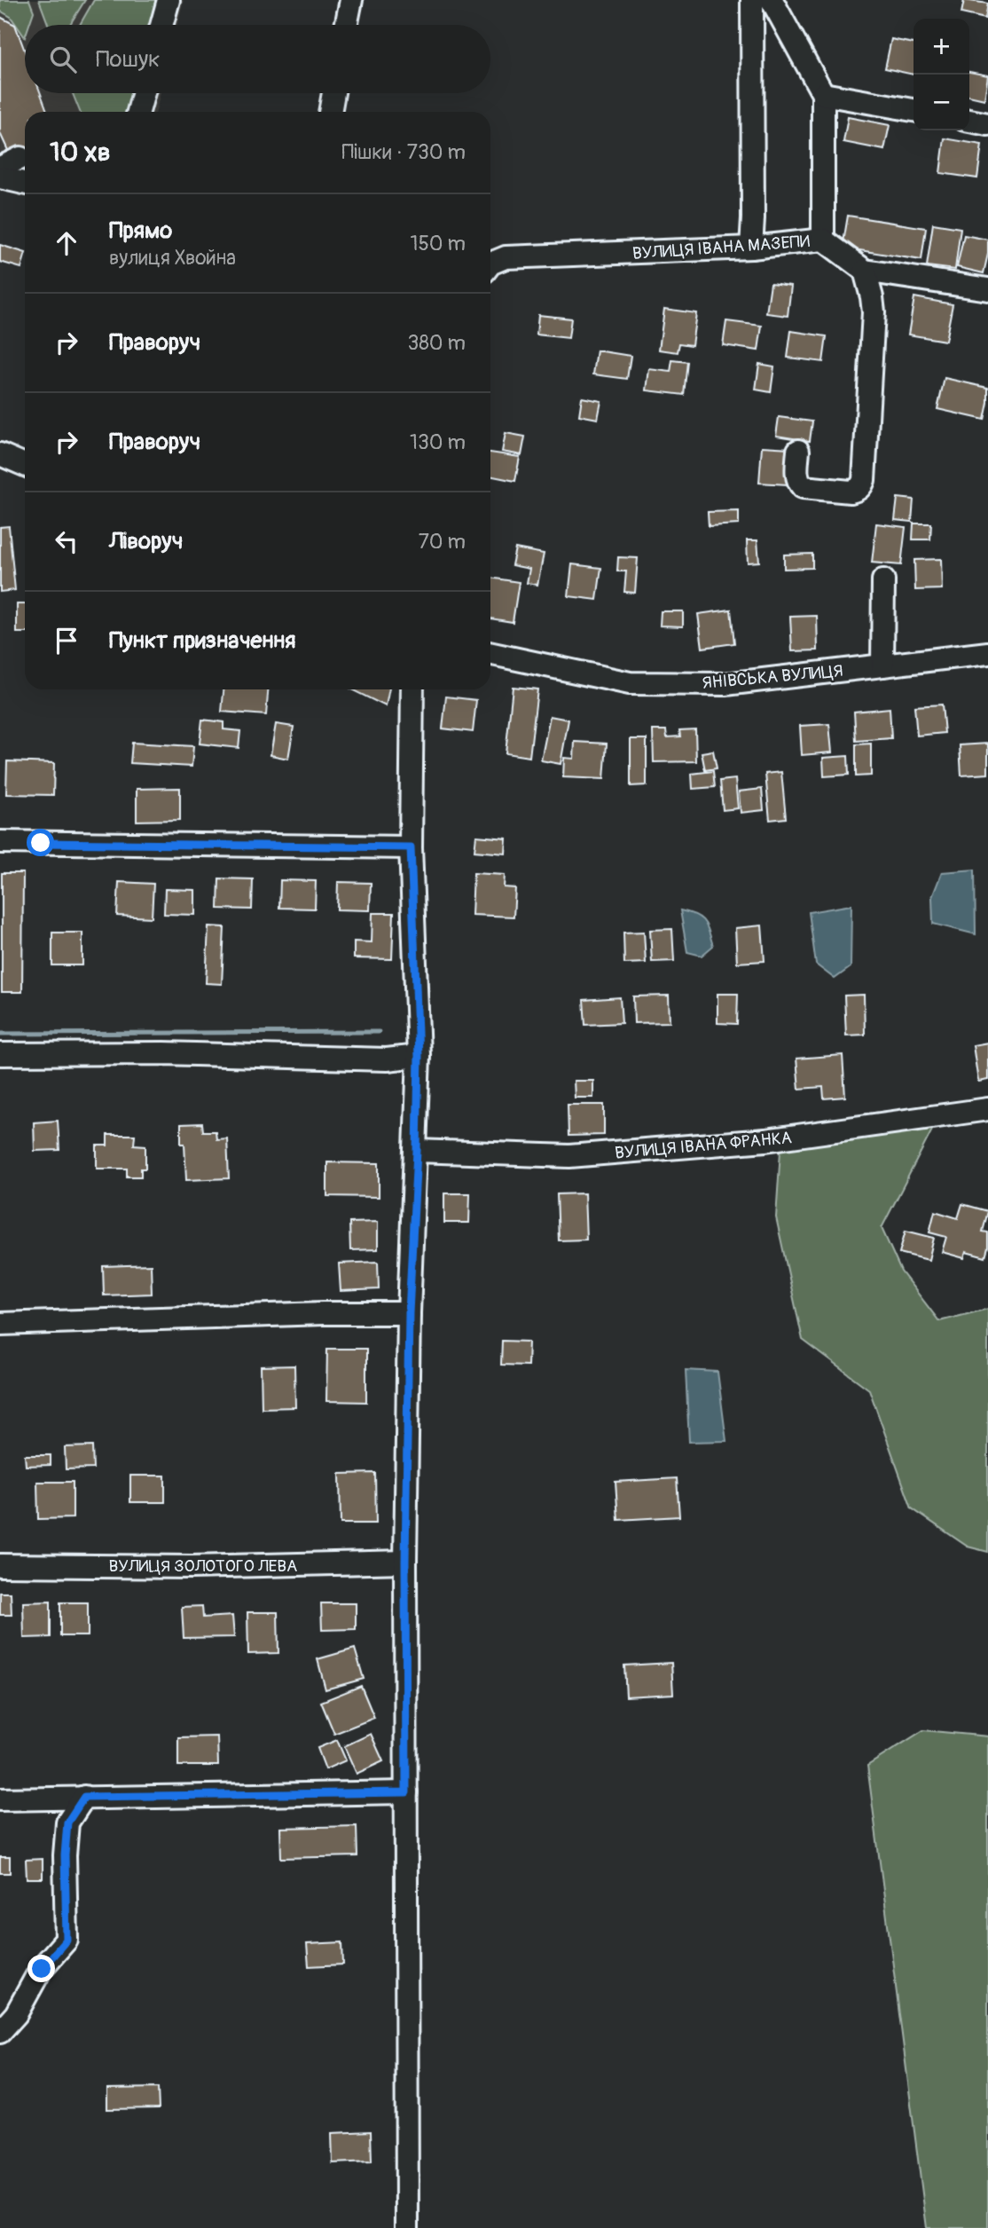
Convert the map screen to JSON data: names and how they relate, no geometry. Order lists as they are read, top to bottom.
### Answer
{
  "streets": {
    "street": [
      "ВУЛИЦЯ ІВАНА МАЗЕПИ",
      "ЯНІВСЬКА ВУЛИЦЯ",
      "ВУЛИЦЯ ІВАНА ФРАНКА",
      "ВУЛИЦЯ ЗОЛОТОГО ЛЕВА"
    ]
  },
  "page": {
    "map_buttons": ["+", "−"],
    "search": "Пошук",
    "heading": ["10 хв", "Пішки · 730 m"],
    "list": [
      ["Прямо", "вулиця Хвойна", "150 m"],
      ["Праворуч", "380 m"],
      ["Праворуч", "130 m"],
      ["Ліворуч", "70 m"],
      "Пункт призначення"
    ]
  }
}
